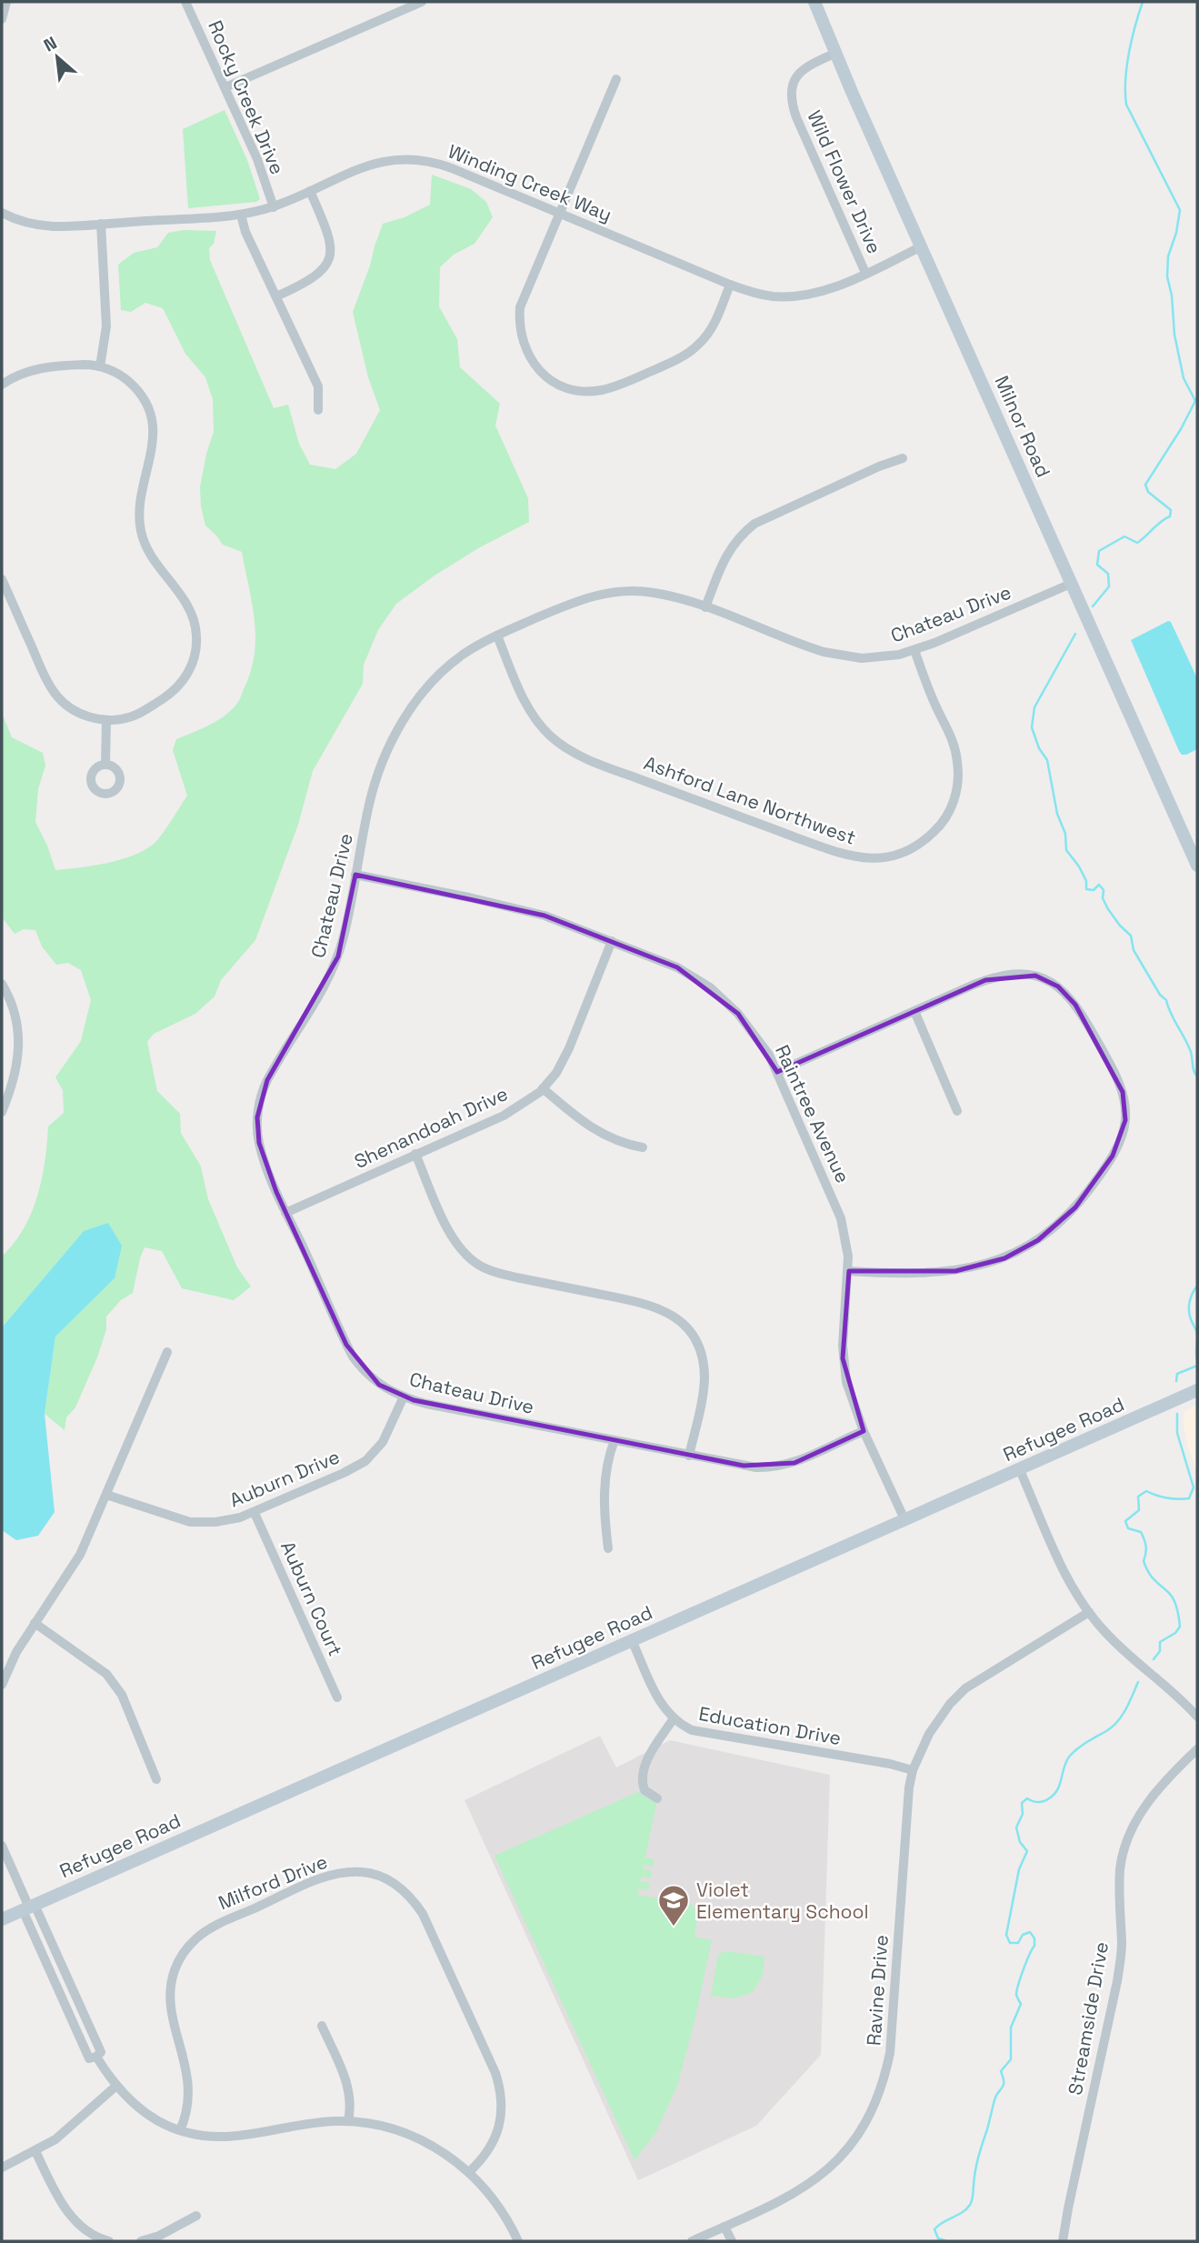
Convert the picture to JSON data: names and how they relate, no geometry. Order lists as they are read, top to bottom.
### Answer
{
  "streets": {
    "main road": ["Milnor Road", "Refugee Road"],
    "street": [
      "Rocky Creek Drive",
      "Wild Flower Drive",
      "Winding Creek Way",
      "Chateau Drive",
      "Ashford Lane Northwest",
      "Raintree Avenue",
      "Shenandoah Drive",
      "Auburn Drive",
      "Auburn Court",
      "Education Drive",
      "Milford Drive",
      "Ravine Drive",
      "Streamside Drive"
    ]
  },
  "crossings": [
    ["Rocky Creek Drive", "Winding Creek Way"],
    ["Wild Flower Drive", "Winding Creek Way"],
    ["Wild Flower Drive", "Milnor Road"],
    ["Winding Creek Way", "Milnor Road"],
    ["Milnor Road", "Chateau Drive"],
    ["Chateau Drive", "Ashford Lane Northwest"],
    ["Chateau Drive", "Raintree Avenue"],
    ["Chateau Drive", "Shenandoah Drive"],
    ["Chateau Drive", "Auburn Drive"],
    ["Raintree Avenue", "Shenandoah Drive"],
    ["Raintree Avenue", "Refugee Road"],
    ["Refugee Road", "Education Drive"],
    ["Auburn Drive", "Auburn Court"],
    ["Education Drive", "Ravine Drive"]
  ],
  "places": {
    "school or university": ["Violet Elementary School"]
  },
  "north": "top left"
}
